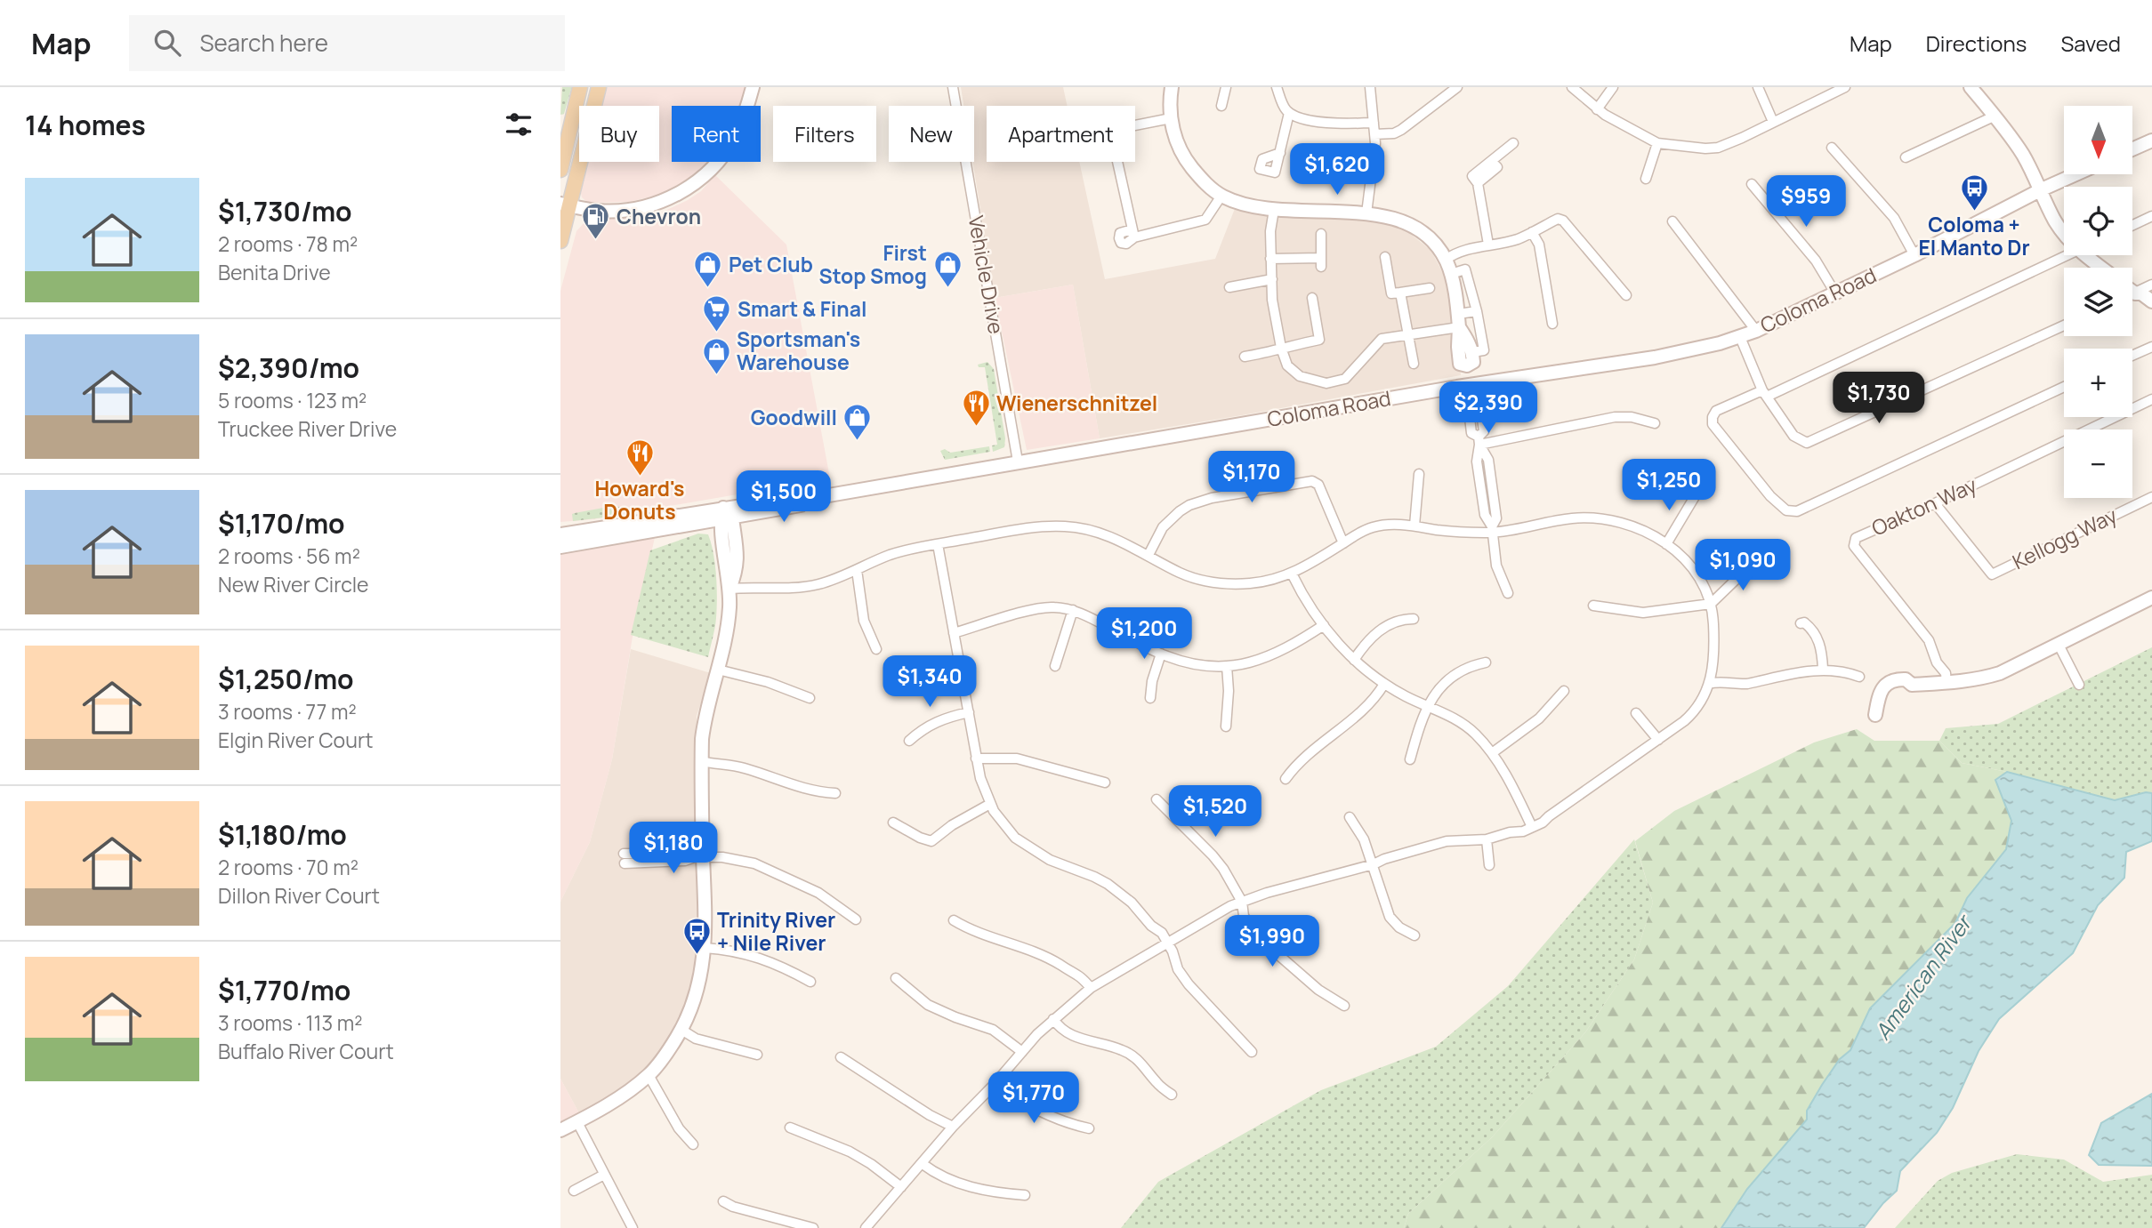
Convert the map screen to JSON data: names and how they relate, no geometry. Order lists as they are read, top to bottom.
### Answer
{
  "streets": {
    "street": [
      "Vehicle Drive",
      "Coloma Road",
      "Oakton Way",
      "Kellogg Way"
    ]
  },
  "crossings": [
    ["Vehicle Drive", "Coloma Road"],
    ["Oakton Way", "Kellogg Way"]
  ],
  "water": ["American River"],
  "places": {
    "bus stop": ["Coloma + El Manto Dr", "Trinity River + Nile River"],
    "fuel station": ["Chevron"],
    "shop": [
      "Pet Club",
      "First Stop Smog",
      "Sportsman's Warehouse",
      "Goodwill"
    ],
    "supermarket": ["Smart & Final"],
    "restaurant": ["Wienerschnitzel", "Howard's Donuts"]
  },
  "north": "bottom",
  "page": {
    "header": "Map",
    "search": "Search here",
    "nav": ["Map", "Directions", "Saved"],
    "heading": "14 homes",
    "map_buttons": ["+", "−"],
    "chip": [
      "Buy",
      "Rent",
      "Filters",
      "New",
      "Apartment"
    ],
    "price": [
      "$1,620",
      "$959",
      "$1,730",
      "$2,390",
      "$1,170",
      "$1,250",
      "$1,500",
      "$1,090",
      "$1,200",
      "$1,340",
      "$1,520",
      "$1,180",
      "$1,990",
      "$1,770"
    ],
    "list": [
      {
        "name": "$1,730/mo",
        "note": "2 rooms · 78 m² · Benita Drive"
      },
      {
        "name": "$2,390/mo",
        "note": "5 rooms · 123 m² · Truckee River Drive"
      },
      {
        "name": "$1,170/mo",
        "note": "2 rooms · 56 m² · New River Circle"
      },
      {
        "name": "$1,250/mo",
        "note": "3 rooms · 77 m² · Elgin River Court"
      },
      {
        "name": "$1,180/mo",
        "note": "2 rooms · 70 m² · Dillon River Court"
      },
      {
        "name": "$1,770/mo",
        "note": "3 rooms · 113 m² · Buffalo River Court"
      }
    ]
  }
}
